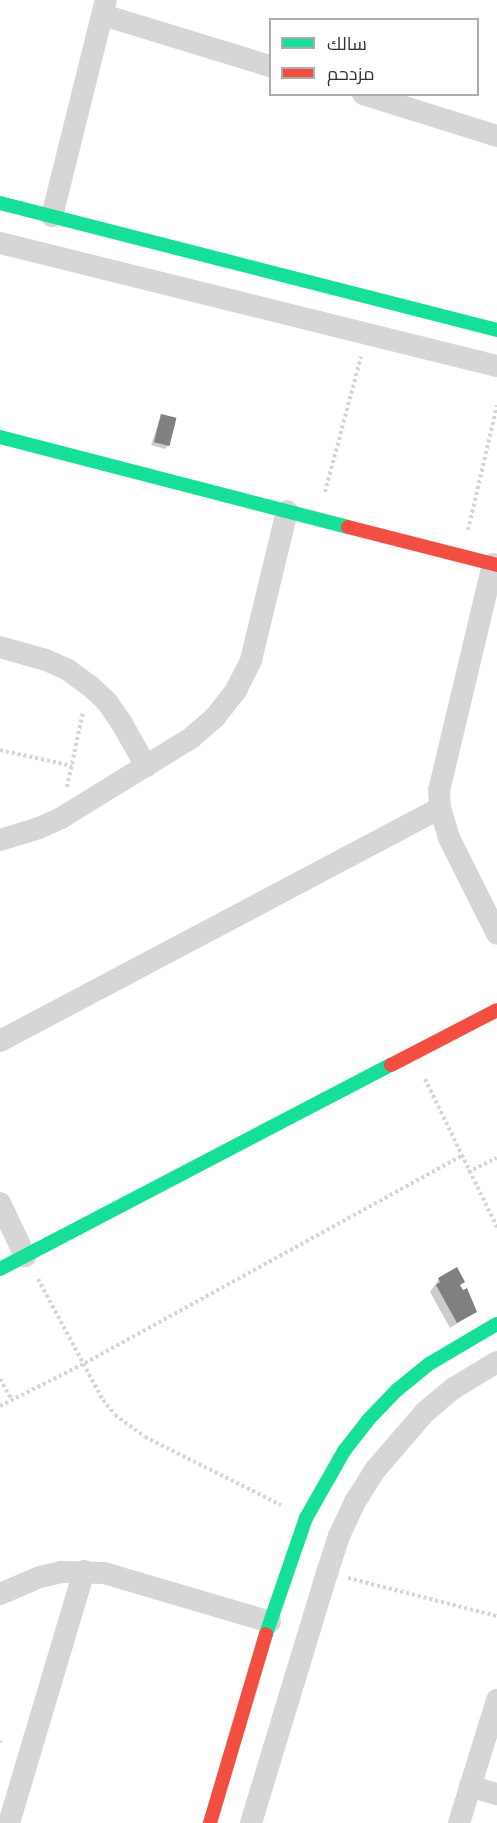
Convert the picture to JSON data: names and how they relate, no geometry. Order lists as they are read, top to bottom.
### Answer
{
  "legend": ["سالك", "مزدحم"]
}
